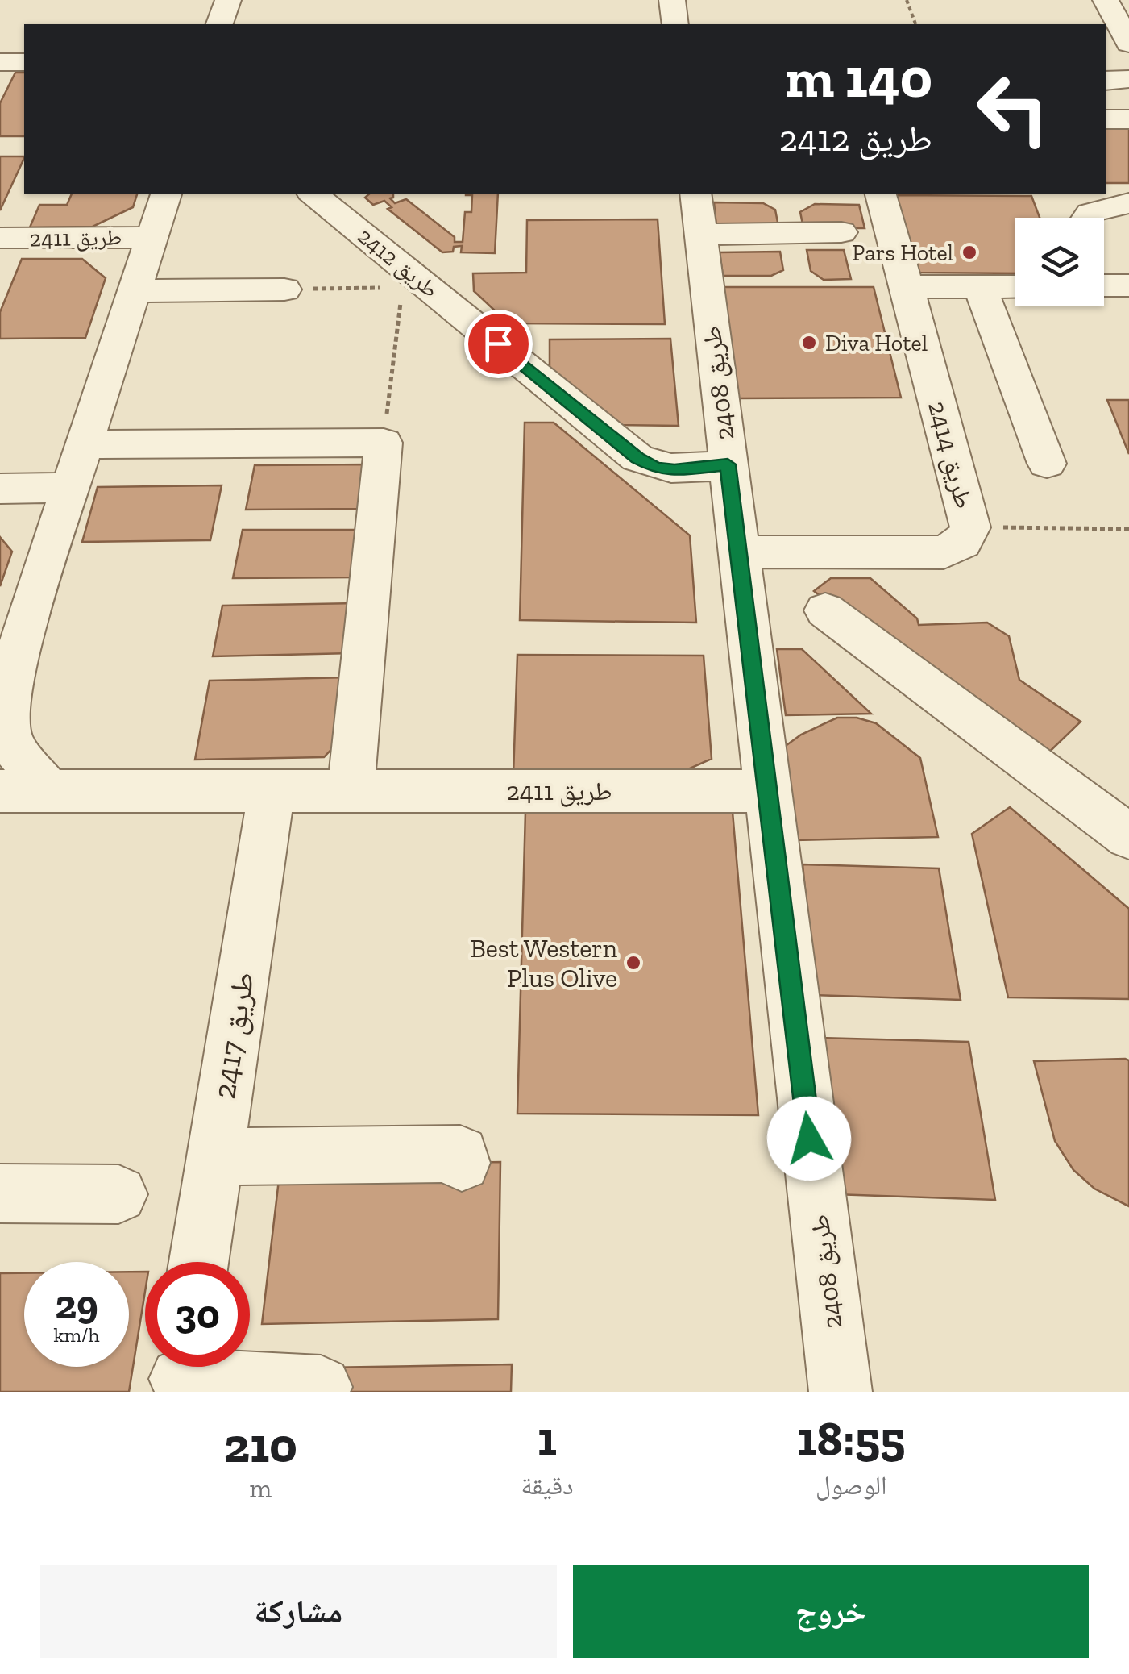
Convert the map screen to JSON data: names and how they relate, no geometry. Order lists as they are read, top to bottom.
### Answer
{
  "streets": {
    "street": [
      "طريق 2411",
      "طريق 2412",
      "طريق 2408",
      "طريق 2414",
      "طريق 2417"
    ]
  },
  "crossings": [
    ["طريق 2411", "طريق 2408"],
    ["طريق 2411", "طريق 2417"],
    ["طريق 2412", "طريق 2408"],
    ["طريق 2408", "طريق 2414"]
  ],
  "places": ["Pars Hotel", "Diva Hotel", "Best Western Plus Olive"],
  "page": {
    "turn": ["140 m", "طريق 2412"],
    "speed": "29 km/h",
    "limit": "30",
    "eta": [
      "18:55",
      "الوصول",
      "1",
      "دقيقة",
      "210",
      "m"
    ],
    "buttons": ["خروج", "مشاركة"]
  }
}
